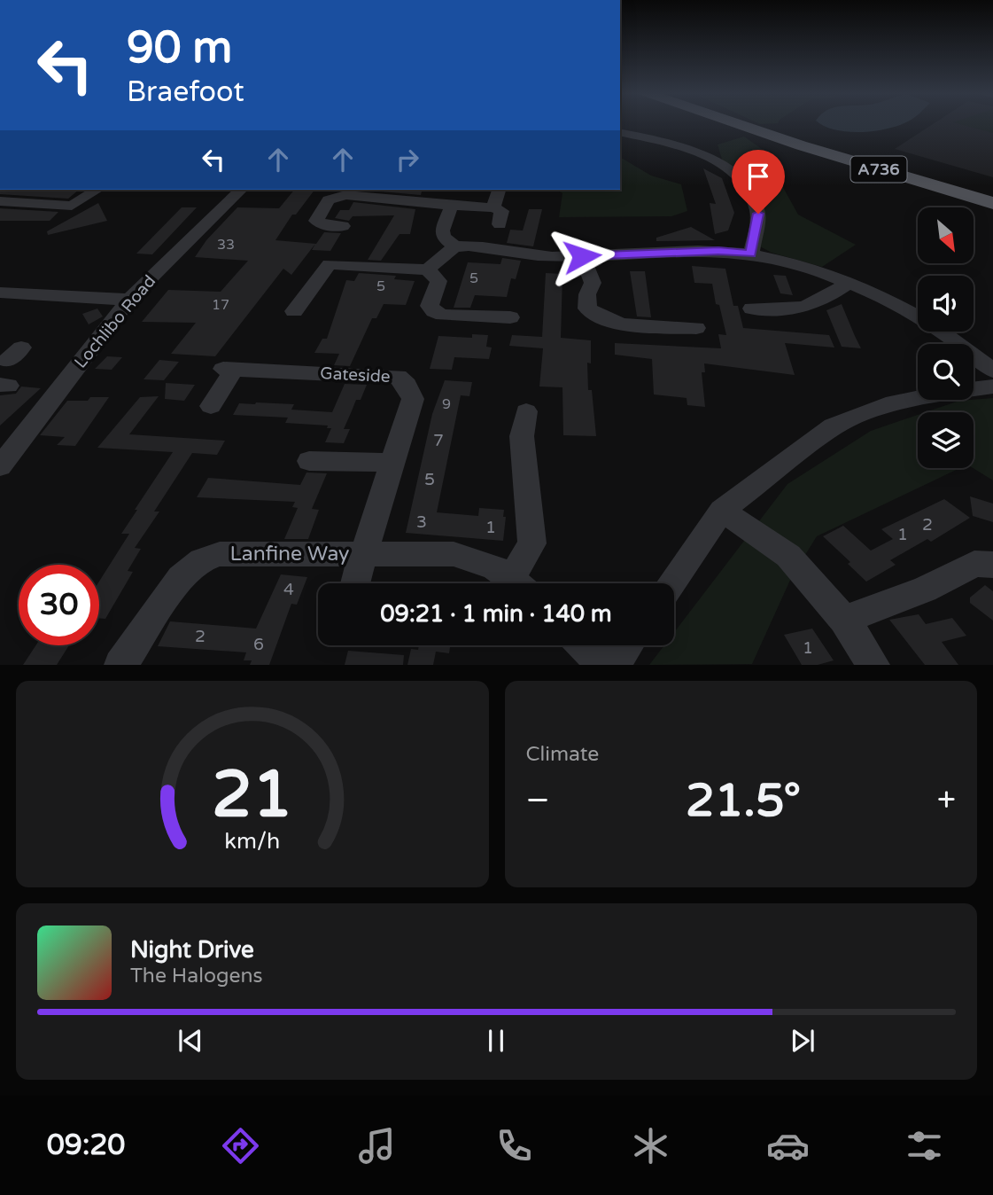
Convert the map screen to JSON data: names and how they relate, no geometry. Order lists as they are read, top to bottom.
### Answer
{
  "streets": {
    "main road": ["A736"],
    "street": ["Lochlibo Road", "Gateside", "Lanfine Way"]
  },
  "crossings": [
    ["Gateside", "Lanfine Way"]
  ],
  "house_numbers": [
    "33",
    "5",
    "5",
    "17",
    "9",
    "7",
    "5",
    "3",
    "2",
    "1",
    "1",
    "4",
    "2",
    "6",
    "1"
  ],
  "north": "bottom right",
  "page": {
    "turn": ["90 m", "Braefoot"],
    "limit": "30",
    "trip": "09:21 · 1 min · 140 m",
    "tile": "Climate",
    "heat": ["−", "21.5°", "+"],
    "song": ["Night Drive", "The Halogens"],
    "tabs": "09:20",
    "gauge": ["21", "km/h"]
  }
}
